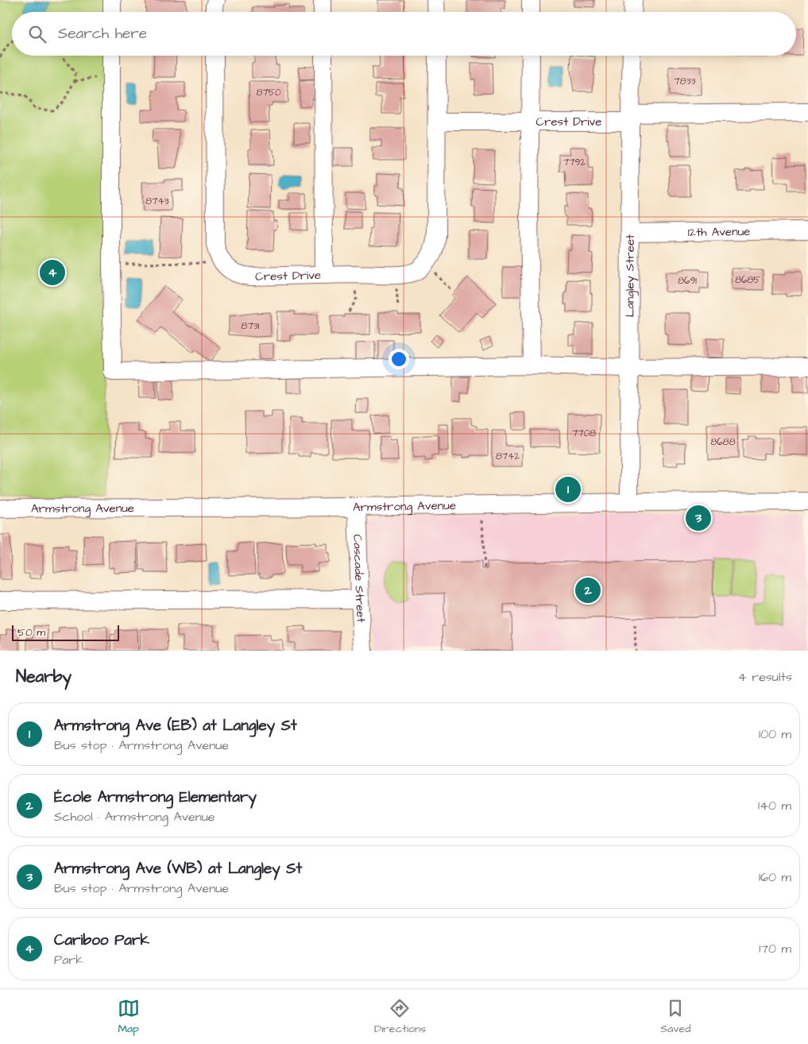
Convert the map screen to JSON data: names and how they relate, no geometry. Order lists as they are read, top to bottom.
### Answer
{
  "streets": {
    "street": [
      "Crest Drive",
      "12th Avenue",
      "Langley Street",
      "Armstrong Avenue",
      "Cascade Street"
    ]
  },
  "crossings": [
    ["Crest Drive", "Langley Street"],
    ["12th Avenue", "Langley Street"],
    ["Langley Street", "Armstrong Avenue"],
    ["Armstrong Avenue", "Cascade Street"]
  ],
  "house_numbers": [
    "7833",
    "8750",
    "7792",
    "8743",
    "8685",
    "8691",
    "8731",
    "7708",
    "8688",
    "8742"
  ],
  "scale_bar": "50 m",
  "page": {
    "search": "Search here",
    "pins": [
      "4",
      "1",
      "3",
      "2"
    ],
    "scale": "50 m",
    "heading": ["Nearby", "4 results"],
    "list": [
      {
        "mark": "1",
        "name": "Armstrong Ave (EB) at Langley St",
        "note": "Bus stop · Armstrong Avenue",
        "value": "100 m"
      },
      {
        "mark": "2",
        "name": "École Armstrong Elementary",
        "note": "School · Armstrong Avenue",
        "value": "140 m"
      },
      {
        "mark": "3",
        "name": "Armstrong Ave (WB) at Langley St",
        "note": "Bus stop · Armstrong Avenue",
        "value": "160 m"
      },
      {
        "mark": "4",
        "name": "Cariboo Park",
        "note": "Park",
        "value": "170 m"
      }
    ],
    "nav": ["Map", "Directions", "Saved"]
  }
}
